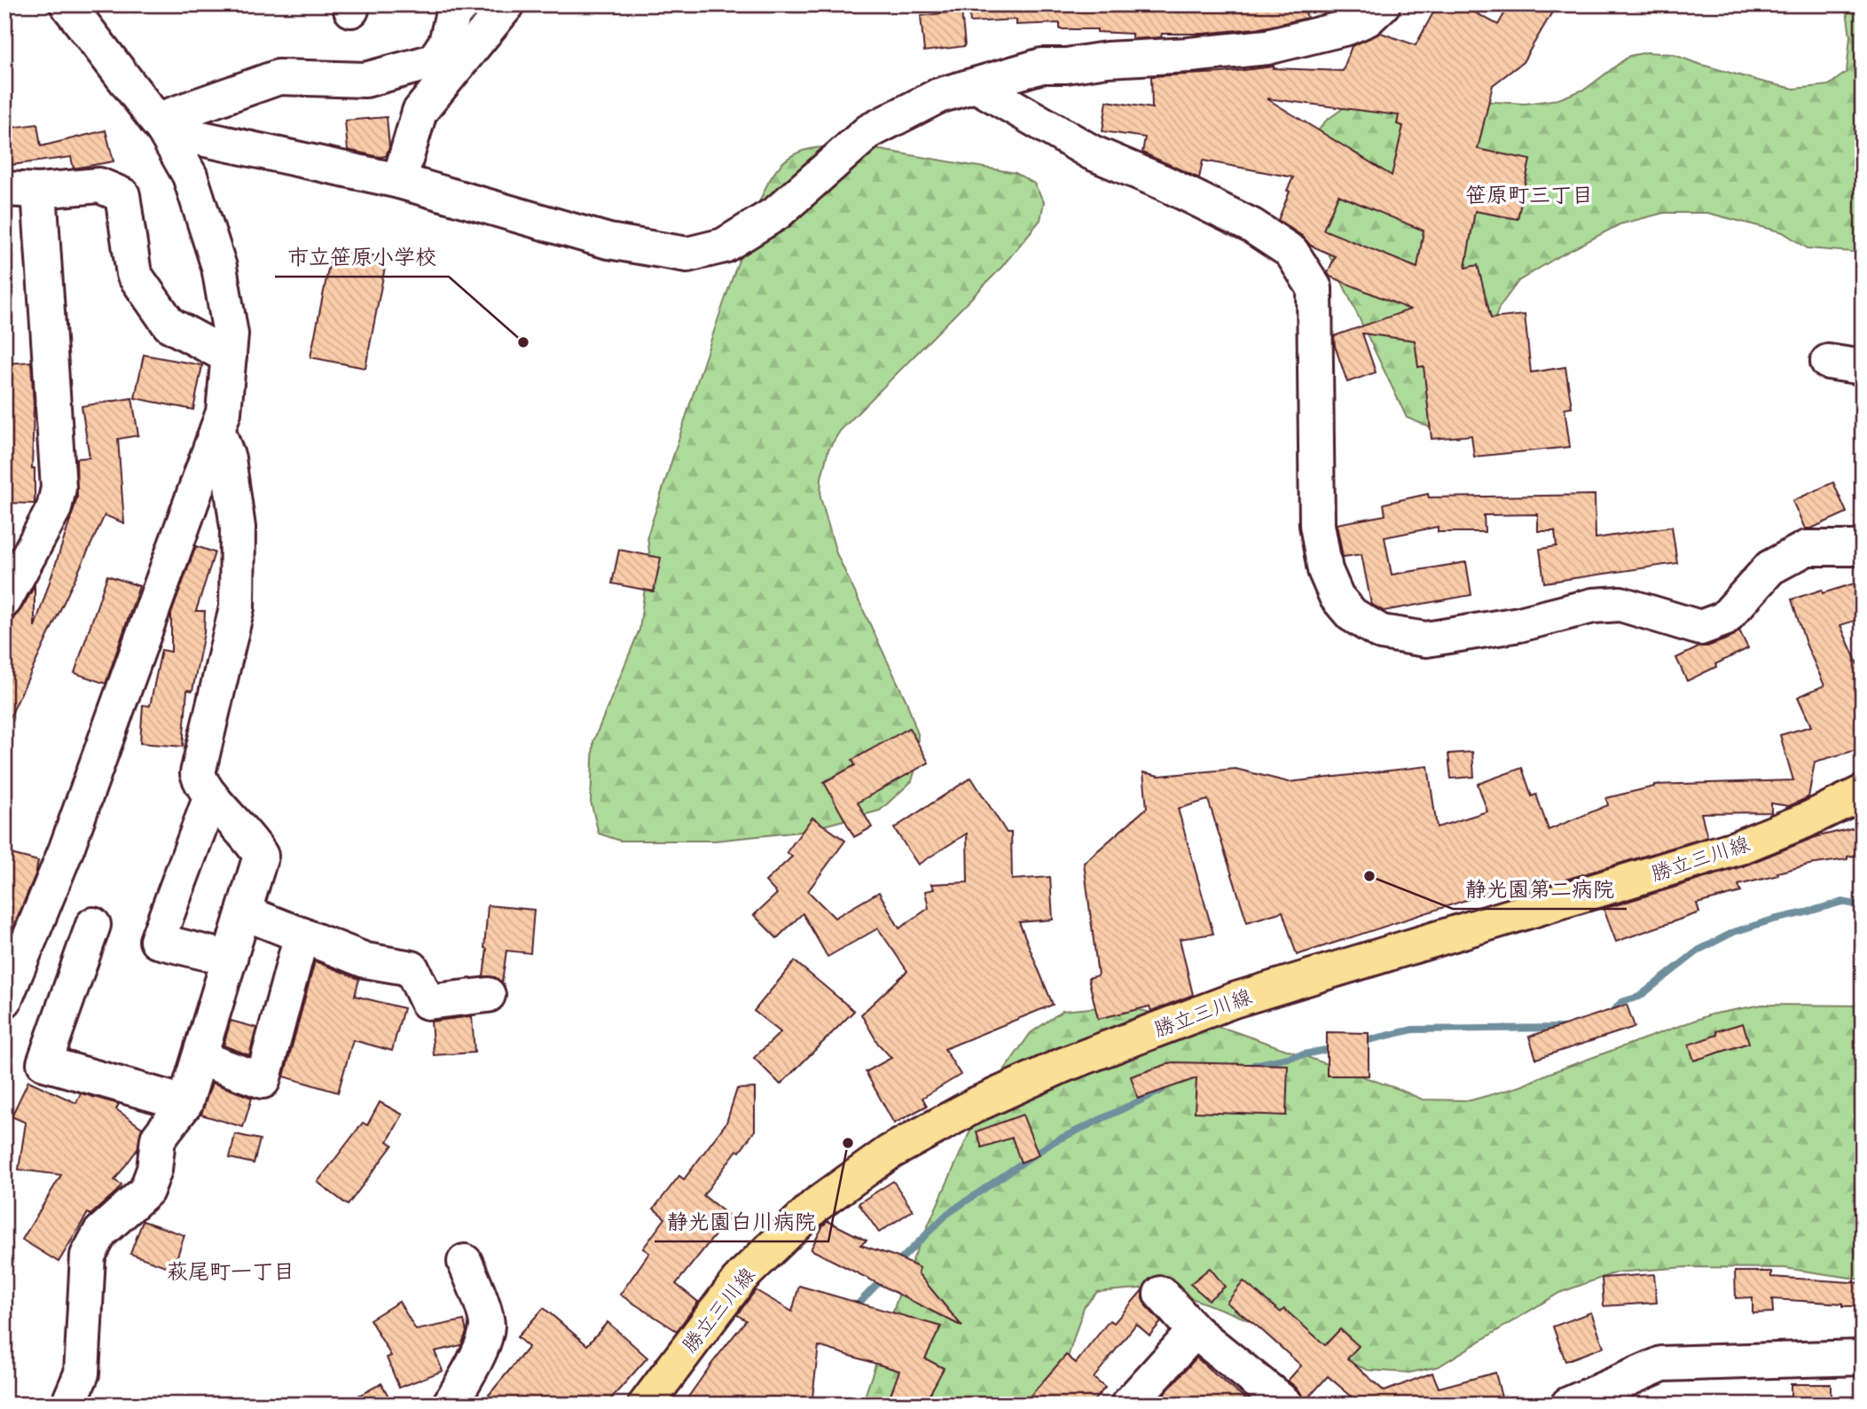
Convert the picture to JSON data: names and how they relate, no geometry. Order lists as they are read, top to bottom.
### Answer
{
  "streets": {
    "main road": ["勝立三川線"]
  },
  "districts": ["笹原町三丁目", "萩尾町一丁目"],
  "places": ["市立笹原小学校", "静光園第二病院", "静光園白川病院"]
}
